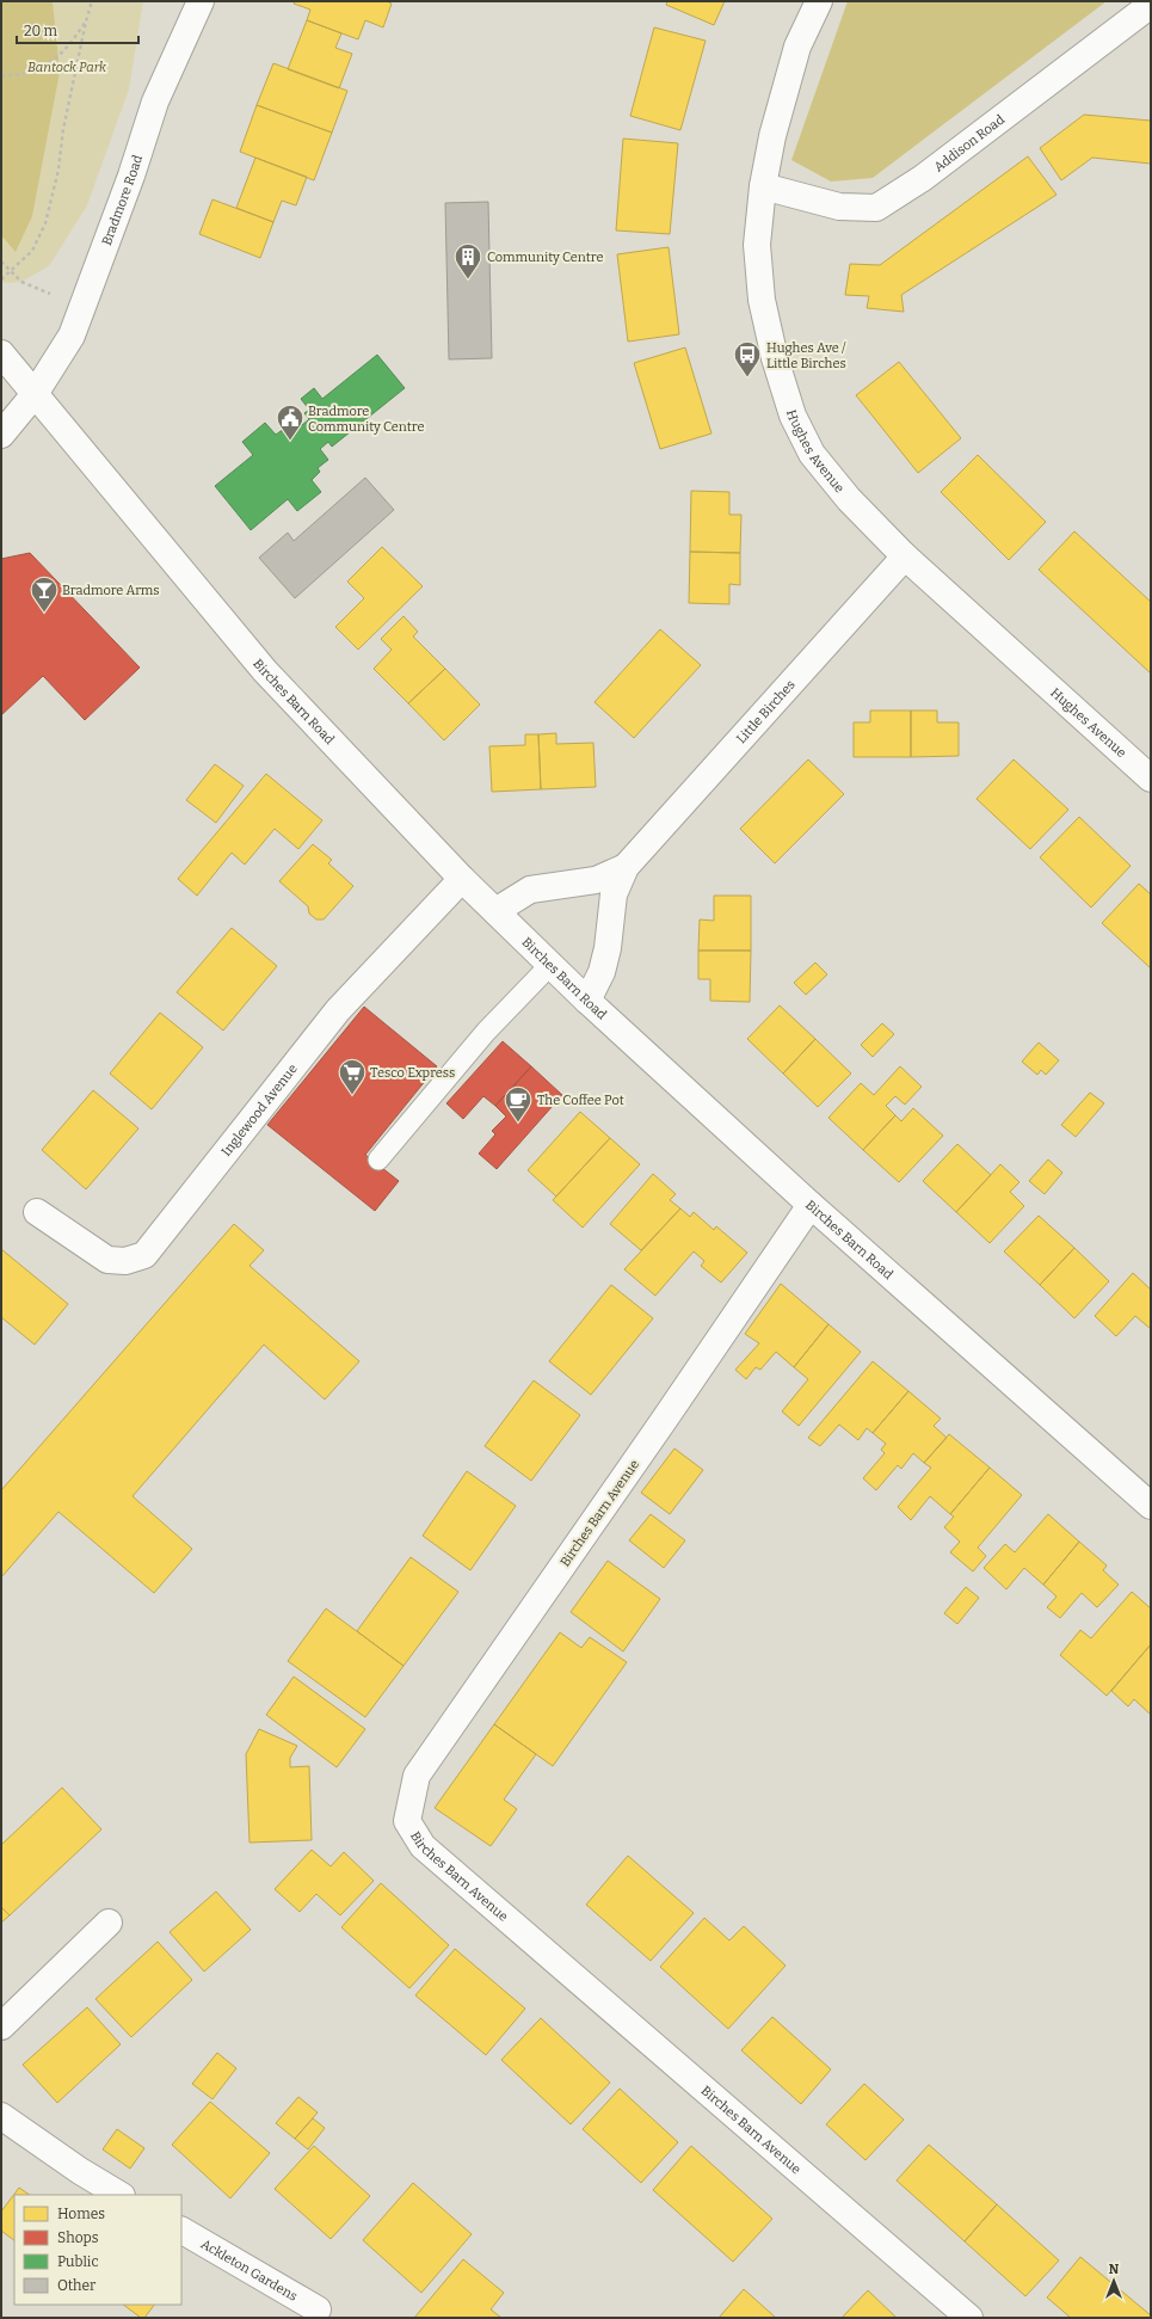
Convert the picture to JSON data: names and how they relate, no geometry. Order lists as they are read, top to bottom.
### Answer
{
  "streets": {
    "street": [
      "Addison Road",
      "Bradmore Road",
      "Hughes Avenue",
      "Birches Barn Road",
      "Little Birches",
      "Inglewood Avenue",
      "Birches Barn Avenue",
      "Ackleton Gardens"
    ]
  },
  "crossings": [
    ["Addison Road", "Hughes Avenue"],
    ["Bradmore Road", "Birches Barn Road"],
    ["Hughes Avenue", "Little Birches"],
    ["Birches Barn Road", "Little Birches"],
    ["Birches Barn Road", "Inglewood Avenue"],
    ["Birches Barn Road", "Birches Barn Avenue"]
  ],
  "parks": ["Bantock Park"],
  "places": {
    "building": ["Community Centre"],
    "bus stop": ["Hughes Ave / Little Birches"],
    "public building": ["Bradmore Community Centre"],
    "bar": ["Bradmore Arms"],
    "supermarket": ["Tesco Express"],
    "cafe": ["The Coffee Pot"]
  },
  "legend": [
    "Homes",
    "Shops",
    "Public",
    "Other"
  ],
  "scale_bar": "20 m",
  "north": "top"
}
